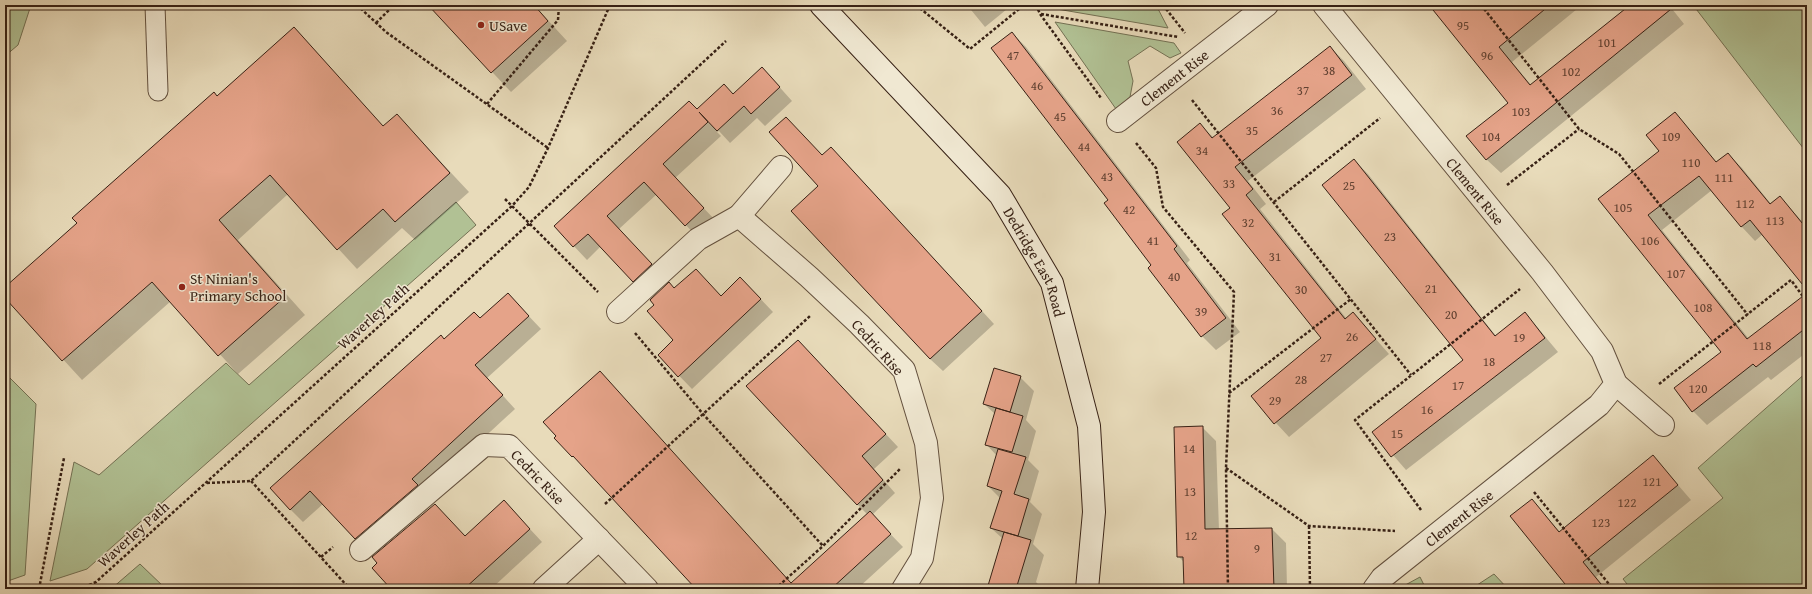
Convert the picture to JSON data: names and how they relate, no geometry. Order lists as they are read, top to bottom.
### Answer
{
  "streets": {
    "street": ["Clement Rise", "Dedridge East Road", "Cedric Rise"],
    "path": ["Waverley Path"]
  },
  "places": ["USave", "St Ninian's Primary School"],
  "house_numbers": [
    "95",
    "101",
    "47",
    "96",
    "38",
    "102",
    "46",
    "37",
    "36",
    "103",
    "45",
    "35",
    "104",
    "109",
    "44",
    "34",
    "110",
    "43",
    "111",
    "33",
    "25",
    "112",
    "105",
    "42",
    "113",
    "32",
    "23",
    "41",
    "106",
    "31",
    "107",
    "40",
    "21",
    "30",
    "108",
    "39",
    "20",
    "26",
    "19",
    "118",
    "27",
    "18",
    "28",
    "17",
    "120",
    "29",
    "16",
    "15",
    "14",
    "121",
    "13",
    "122",
    "123",
    "12",
    "9"
  ]
}
